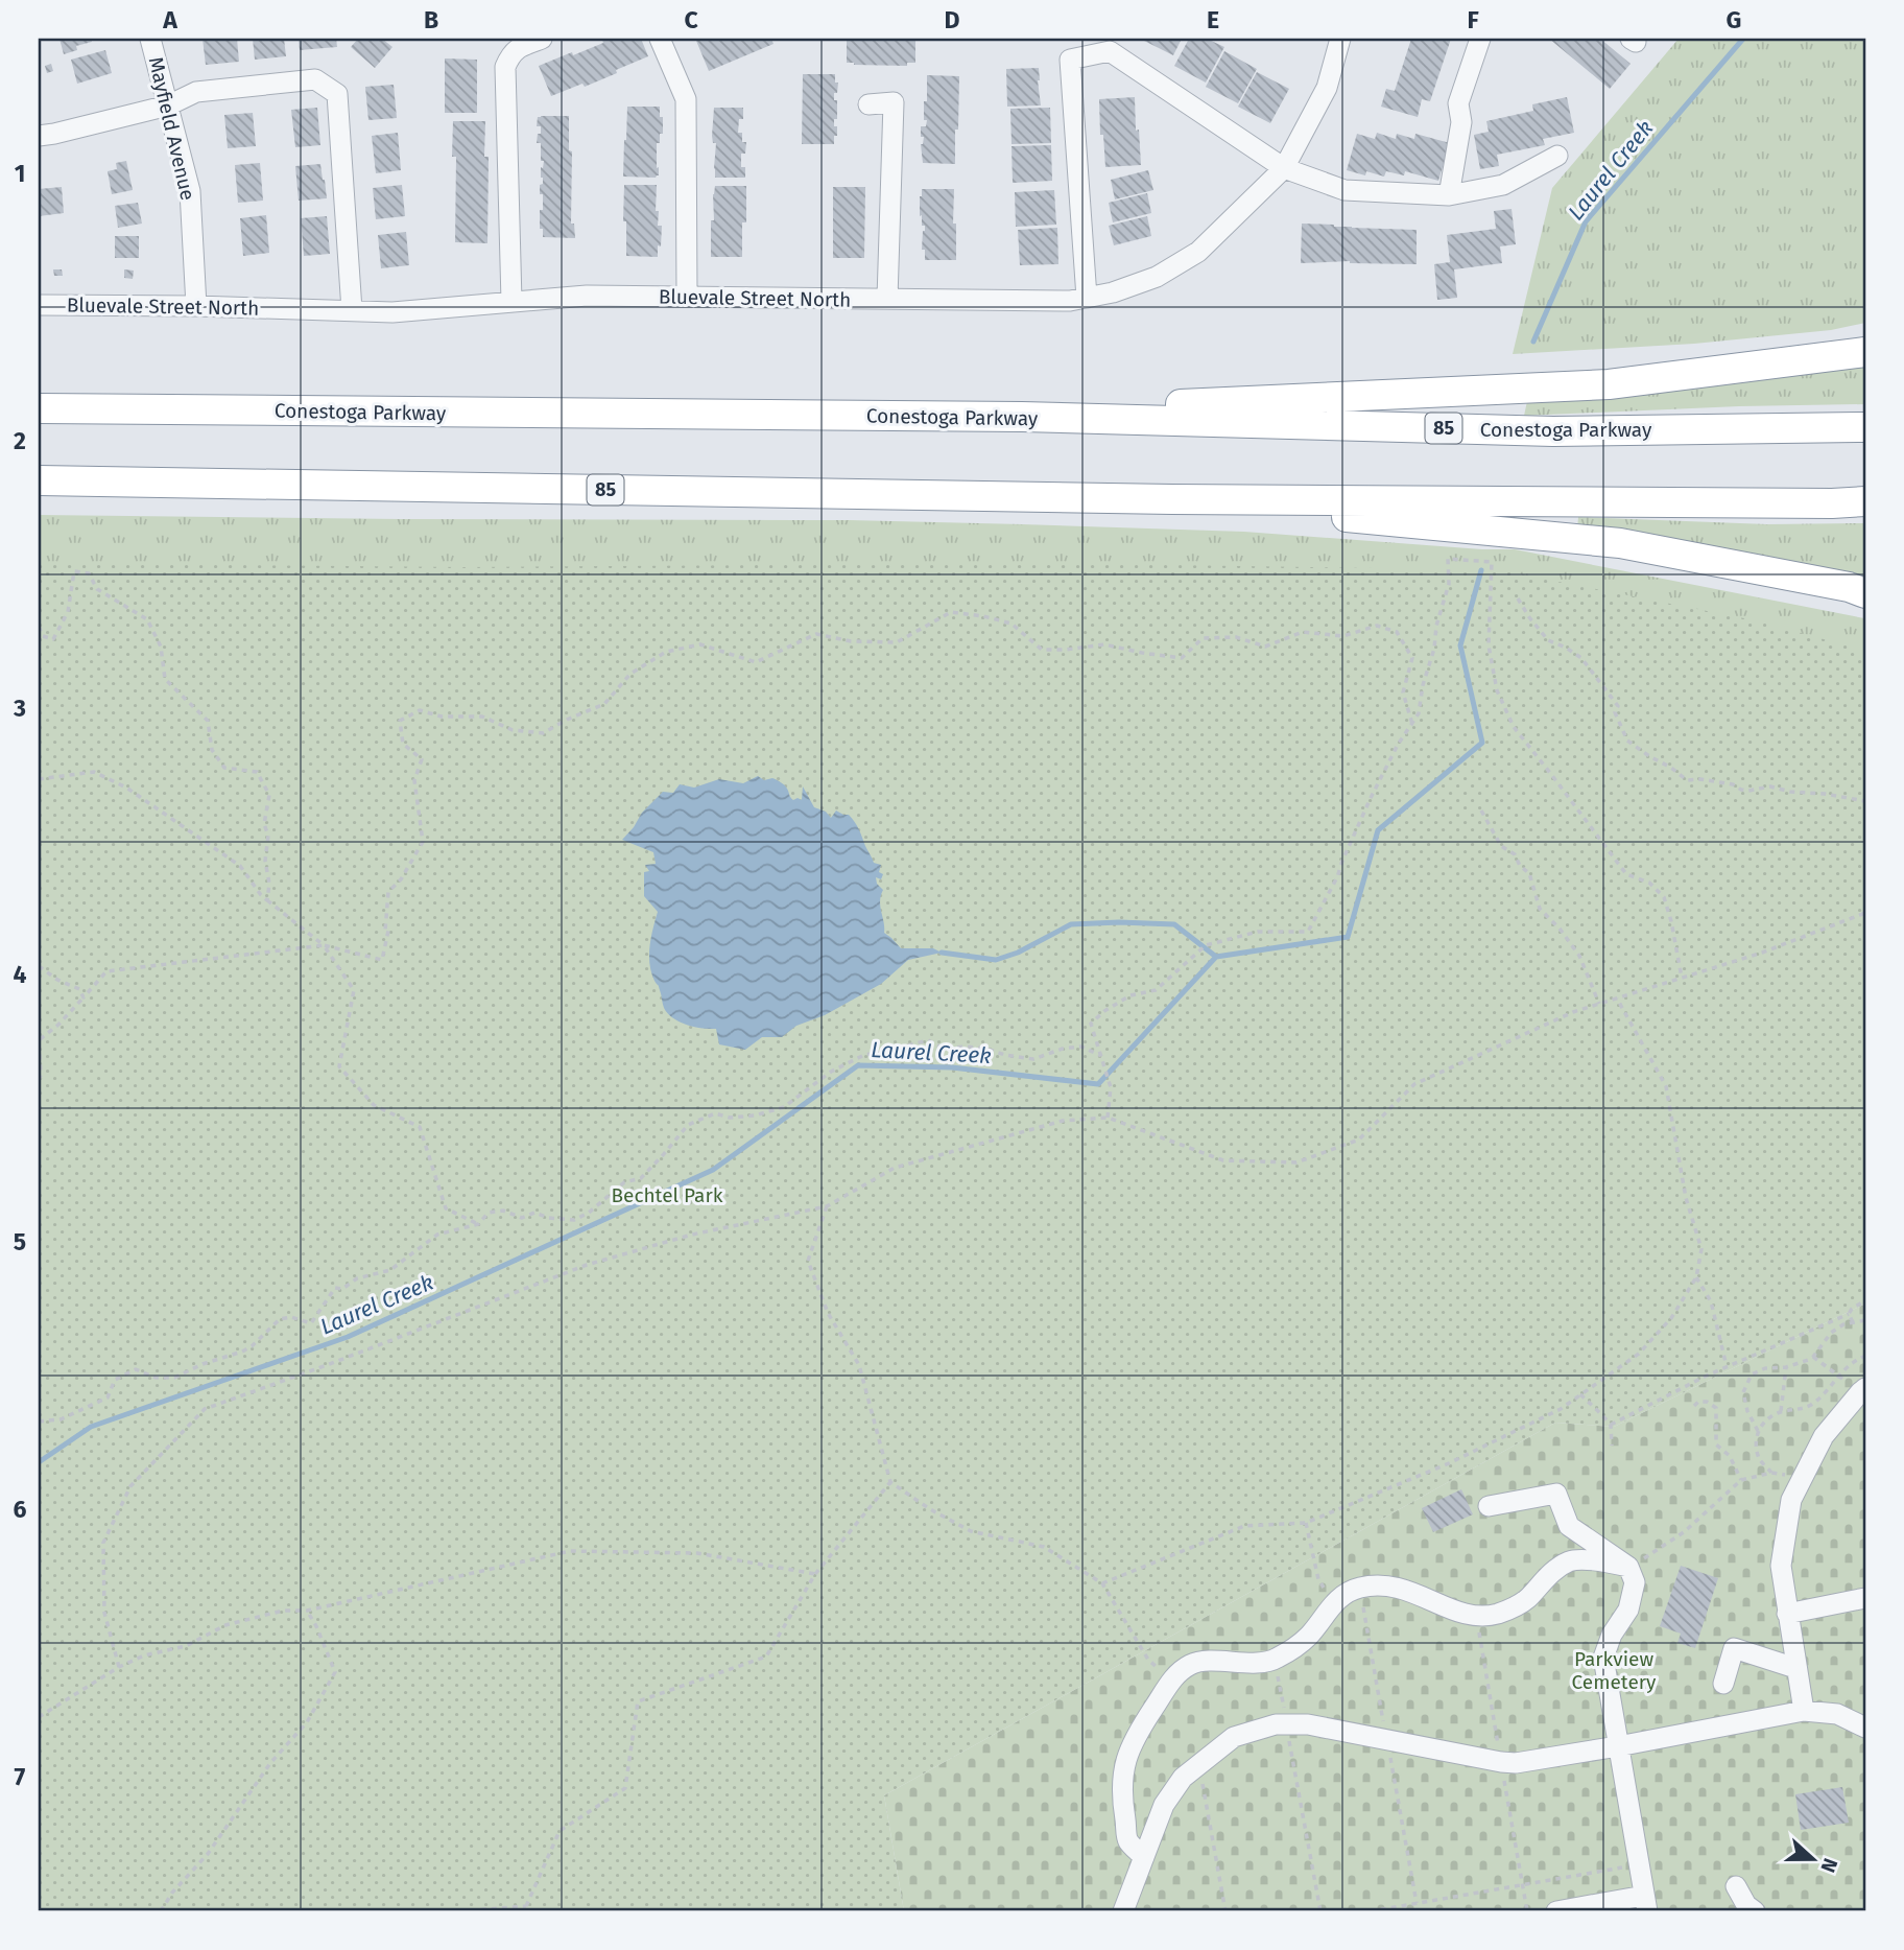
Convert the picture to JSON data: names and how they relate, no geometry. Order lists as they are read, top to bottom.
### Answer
{
  "streets": {
    "highway": ["Conestoga Parkway", "85"],
    "street": ["Mayfield Avenue", "Bluevale Street North"]
  },
  "crossings": [
    ["Mayfield Avenue", "Bluevale Street North"]
  ],
  "water": ["Laurel Creek"],
  "parks": ["Bechtel Park", "Parkview Cemetery"],
  "north": "right",
  "grid": {
    "columns": [
      "A",
      "B",
      "C",
      "D",
      "E",
      "F",
      "G"
    ],
    "rows": [
      "1",
      "2",
      "3",
      "4",
      "5",
      "6",
      "7"
    ]
  }
}
